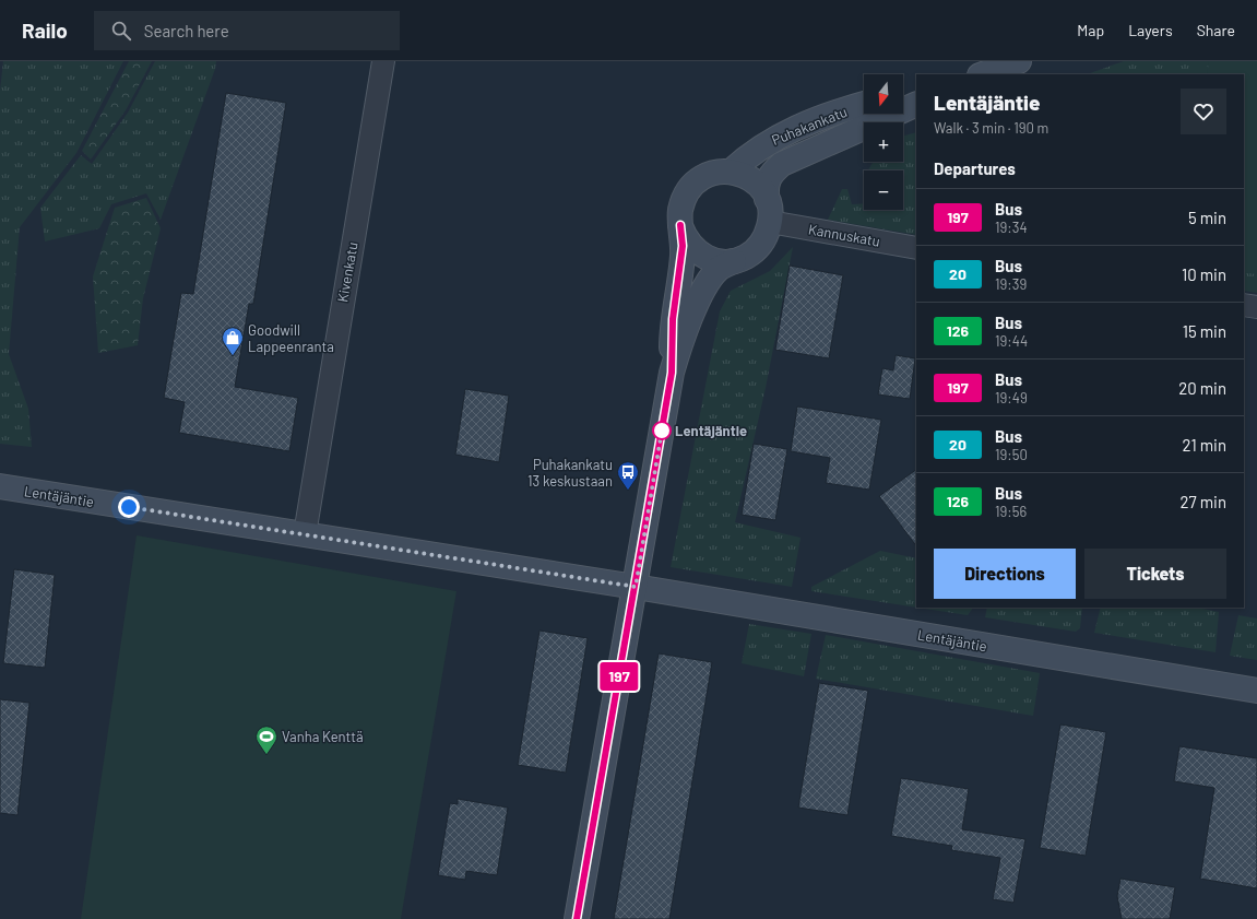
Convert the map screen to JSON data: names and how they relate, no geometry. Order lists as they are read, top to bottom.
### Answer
{
  "streets": {
    "street": [
      "Puhakankatu",
      "Kannuskatu",
      "Kivenkatu",
      "Lentäjäntie"
    ]
  },
  "crossings": [
    ["Puhakankatu", "Kannuskatu"],
    ["Kivenkatu", "Lentäjäntie"]
  ],
  "places": {
    "shop": ["Goodwill Lappeenranta"],
    "other": ["Lentäjäntie"],
    "bus stop": ["Puhakankatu 13 keskustaan"],
    "sports": ["Vanha Kenttä"]
  },
  "lines": ["bus line 197"],
  "north": "bottom",
  "page": {
    "header": "Railo",
    "search": "Search here",
    "nav": ["Map", "Layers", "Share"],
    "on_map": "197",
    "map_buttons": ["+", "−"],
    "heading": [
      ["Lentäjäntie", "Walk · 3 min · 190 m"],
      "Departures"
    ],
    "list": [
      {
        "mark": "197",
        "name": "Bus",
        "note": "19:34",
        "value": "5 min"
      },
      {
        "mark": "20",
        "name": "Bus",
        "note": "19:39",
        "value": "10 min"
      },
      {
        "mark": "126",
        "name": "Bus",
        "note": "19:44",
        "value": "15 min"
      },
      {
        "mark": "197",
        "name": "Bus",
        "note": "19:49",
        "value": "20 min"
      },
      {
        "mark": "20",
        "name": "Bus",
        "note": "19:50",
        "value": "21 min"
      },
      {
        "mark": "126",
        "name": "Bus",
        "note": "19:56",
        "value": "27 min"
      }
    ],
    "buttons": ["Directions", "Tickets"]
  }
}
